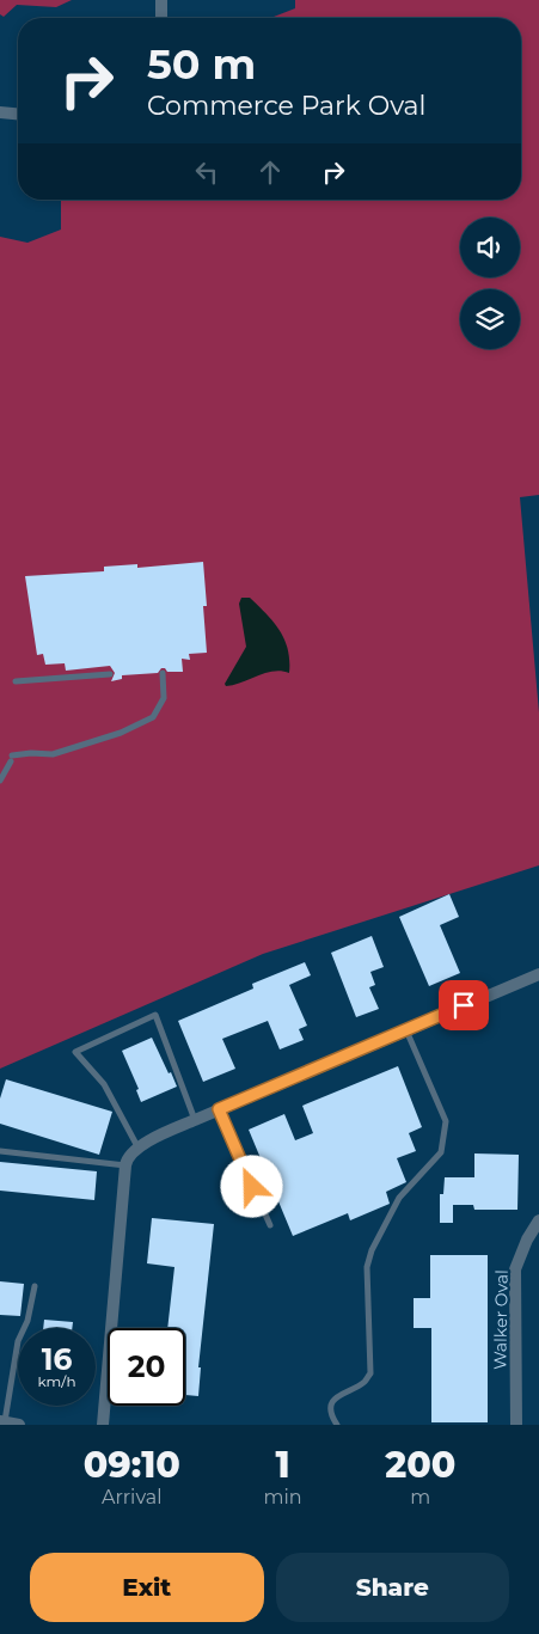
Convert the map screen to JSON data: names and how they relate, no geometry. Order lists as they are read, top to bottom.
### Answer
{
  "streets": {
    "street": ["Walker Oval"]
  },
  "page": {
    "turn": ["50 m", "Commerce Park Oval"],
    "speed": "16 km/h",
    "limit": "20",
    "eta": [
      "09:10",
      "Arrival",
      "1",
      "min",
      "200",
      "m"
    ],
    "buttons": ["Exit", "Share"]
  }
}
